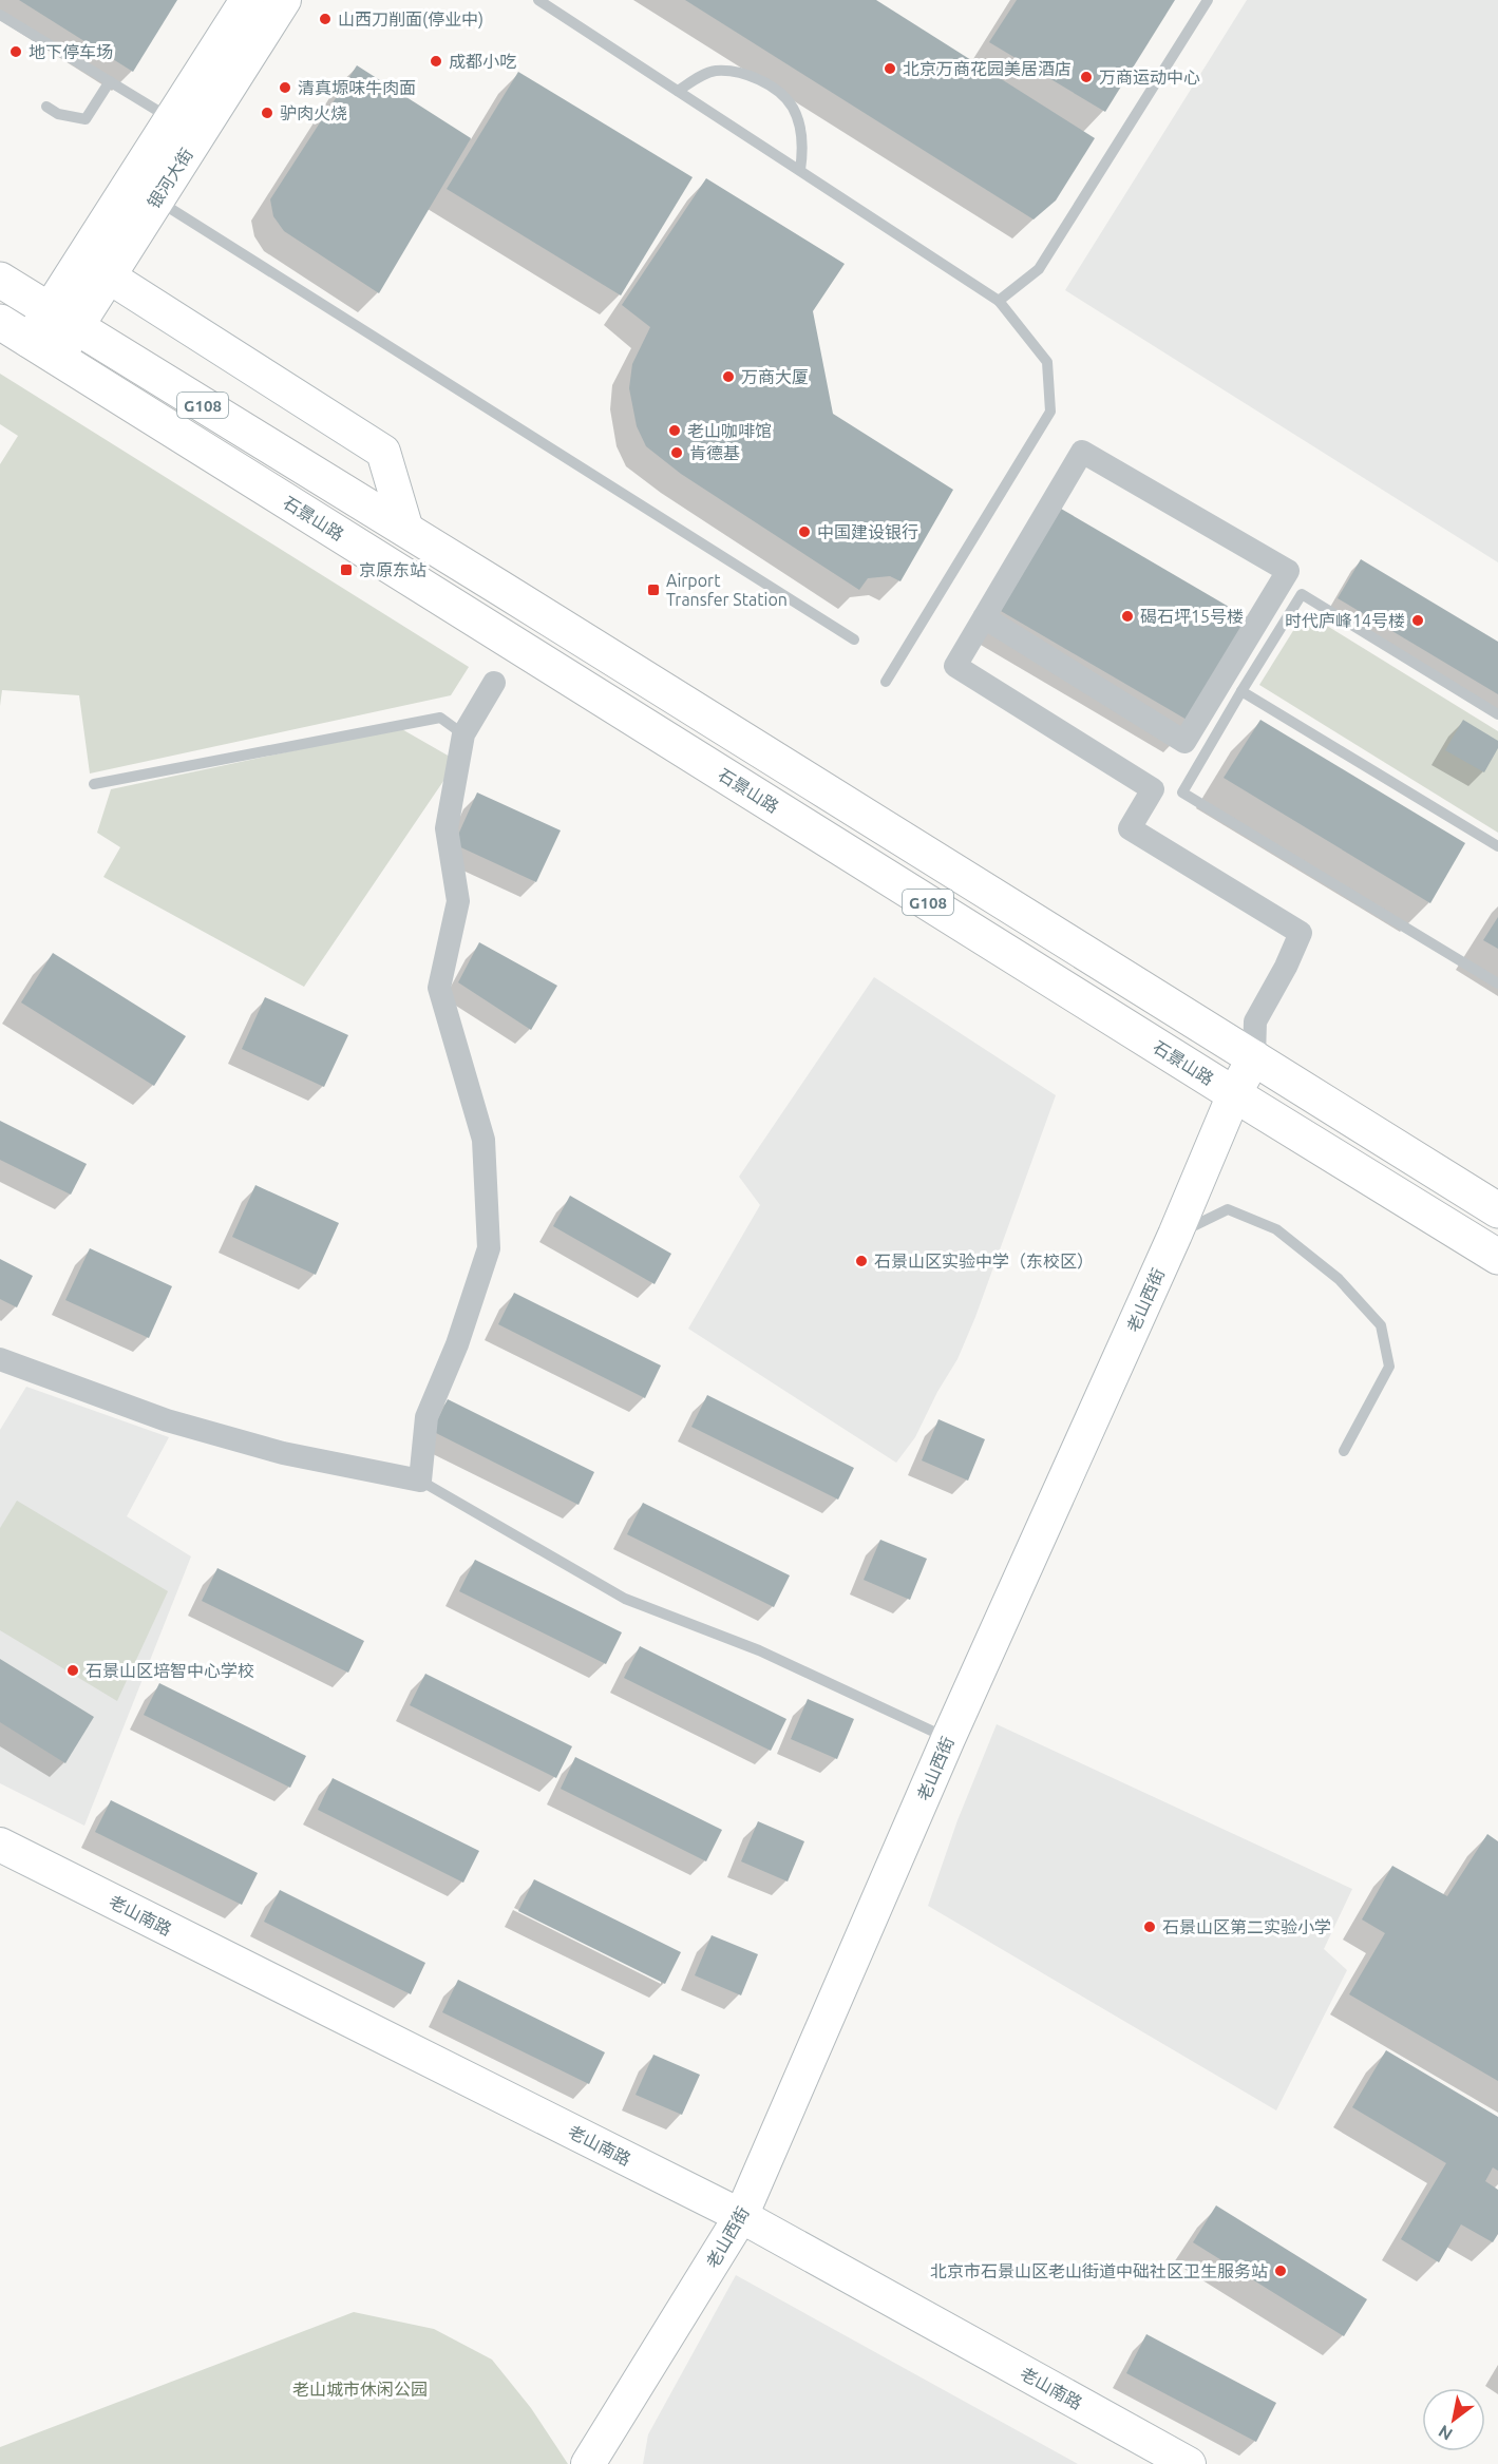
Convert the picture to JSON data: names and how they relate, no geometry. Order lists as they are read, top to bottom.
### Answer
{
  "streets": {
    "highway": ["G108", "石景山路"],
    "main road": ["银河大街", "老山西街", "老山南路"]
  },
  "crossings": [
    ["银河大街", "G108"],
    ["银河大街", "石景山路"],
    ["G108", "老山西街"],
    ["石景山路", "老山西街"],
    ["老山西街", "老山南路"]
  ],
  "parks": ["老山城市休闲公园"],
  "places": {
    "other": [
      "山西刀削面(停业中)",
      "地下停车场",
      "成都小吃",
      "北京万商花园美居酒店",
      "万商运动中心",
      "清真塬味牛肉面",
      "驴肉火烧",
      "万商大厦",
      "老山咖啡馆",
      "肯德基",
      "中国建设银行",
      "碣石坪15号楼",
      "时代庐峰14号楼",
      "石景山区实验中学（东校区）",
      "石景山区培智中心学校",
      "石景山区第二实验小学",
      "北京市石景山区老山街道中础社区卫生服务站"
    ],
    "transit": ["京原东站", "Airport Transfer Station"]
  },
  "north": "bottom left"
}
